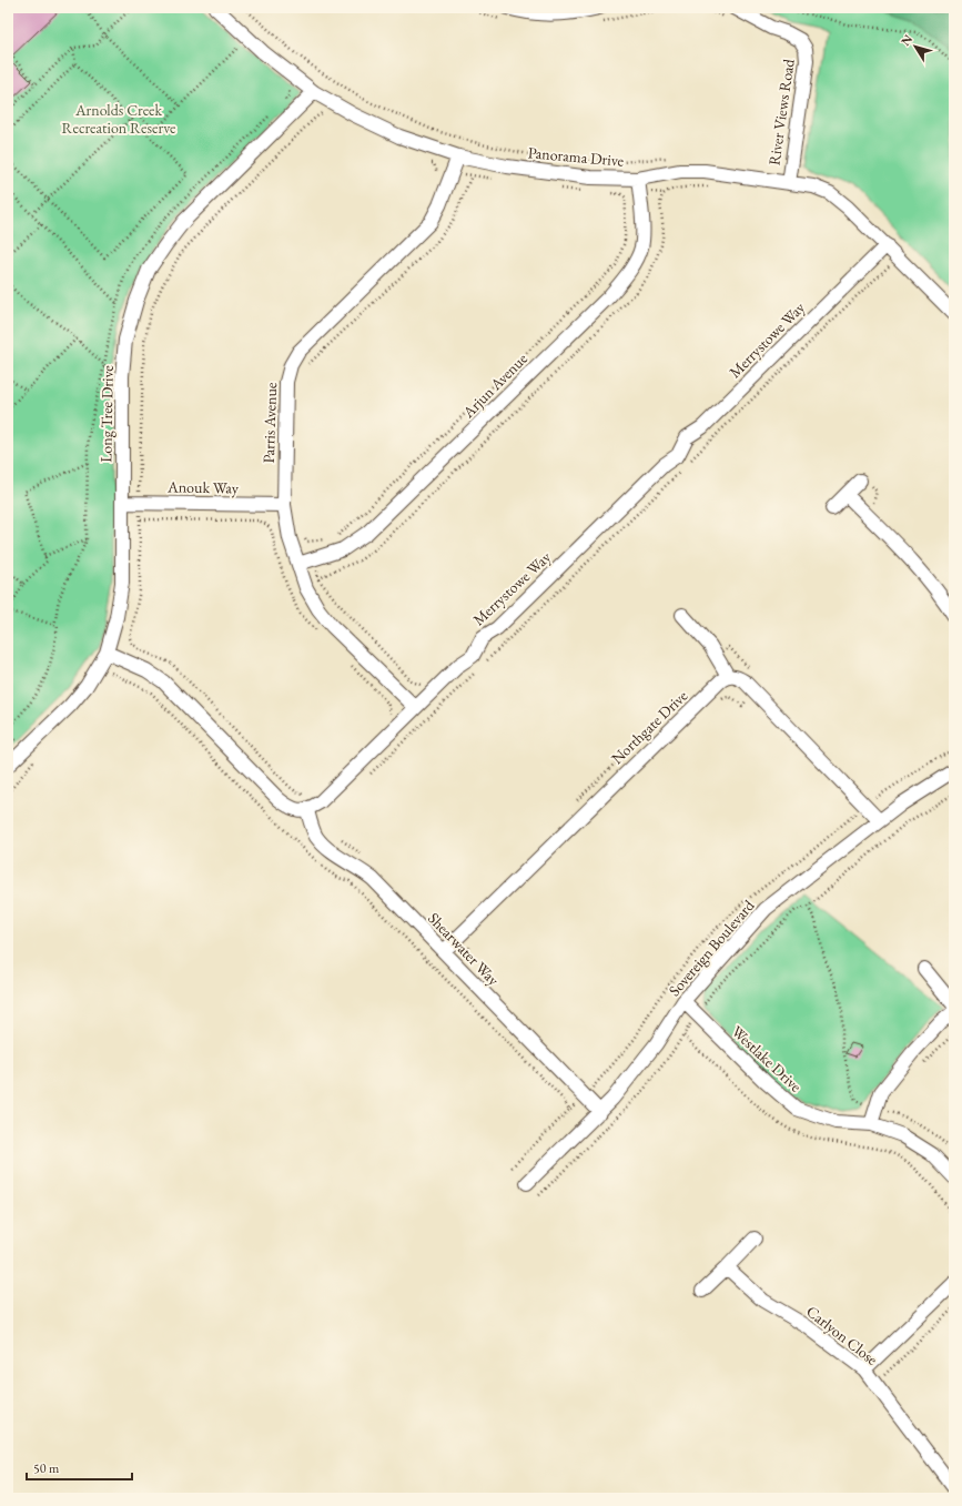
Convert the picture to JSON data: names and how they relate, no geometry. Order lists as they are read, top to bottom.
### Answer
{
  "streets": {
    "street": [
      "River Views Road",
      "Panorama Drive",
      "Merrystowe Way",
      "Arjun Avenue",
      "Long Tree Drive",
      "Parris Avenue",
      "Anouk Way",
      "Northgate Drive",
      "Sovereign Boulevard",
      "Shearwater Way",
      "Westlake Drive",
      "Carlyon Close"
    ]
  },
  "crossings": [
    ["River Views Road", "Panorama Drive"],
    ["Panorama Drive", "Merrystowe Way"],
    ["Panorama Drive", "Arjun Avenue"],
    ["Panorama Drive", "Long Tree Drive"],
    ["Panorama Drive", "Parris Avenue"],
    ["Merrystowe Way", "Parris Avenue"],
    ["Merrystowe Way", "Shearwater Way"],
    ["Arjun Avenue", "Parris Avenue"],
    ["Long Tree Drive", "Anouk Way"],
    ["Parris Avenue", "Anouk Way"],
    ["Northgate Drive", "Shearwater Way"],
    ["Sovereign Boulevard", "Shearwater Way"],
    ["Sovereign Boulevard", "Westlake Drive"]
  ],
  "parks": ["Arnolds Creek Recreation Reserve"],
  "scale_bar": "50 m",
  "north": "top left"
}
